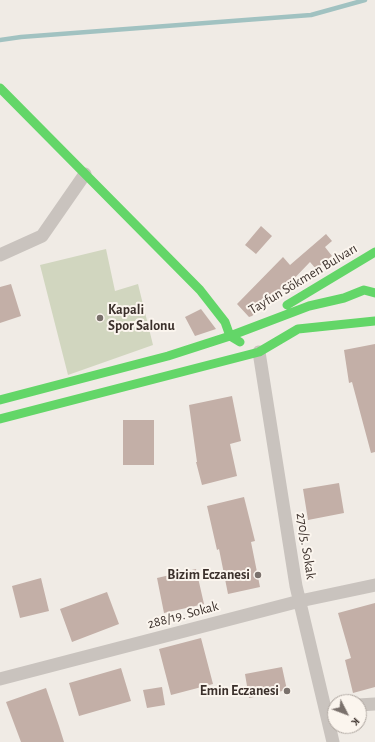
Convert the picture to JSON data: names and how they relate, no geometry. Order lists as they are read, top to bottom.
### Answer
{
  "streets": {
    "street": ["Tayfun Sökmen Bulvarı", "270/5. Sokak", "288/19. Sokak"]
  },
  "crossings": [
    ["270/5. Sokak", "288/19. Sokak"]
  ],
  "places": ["Kapali Spor Salonu", "Bizim Eczanesi", "Emin Eczanesi"],
  "north": "bottom right"
}
